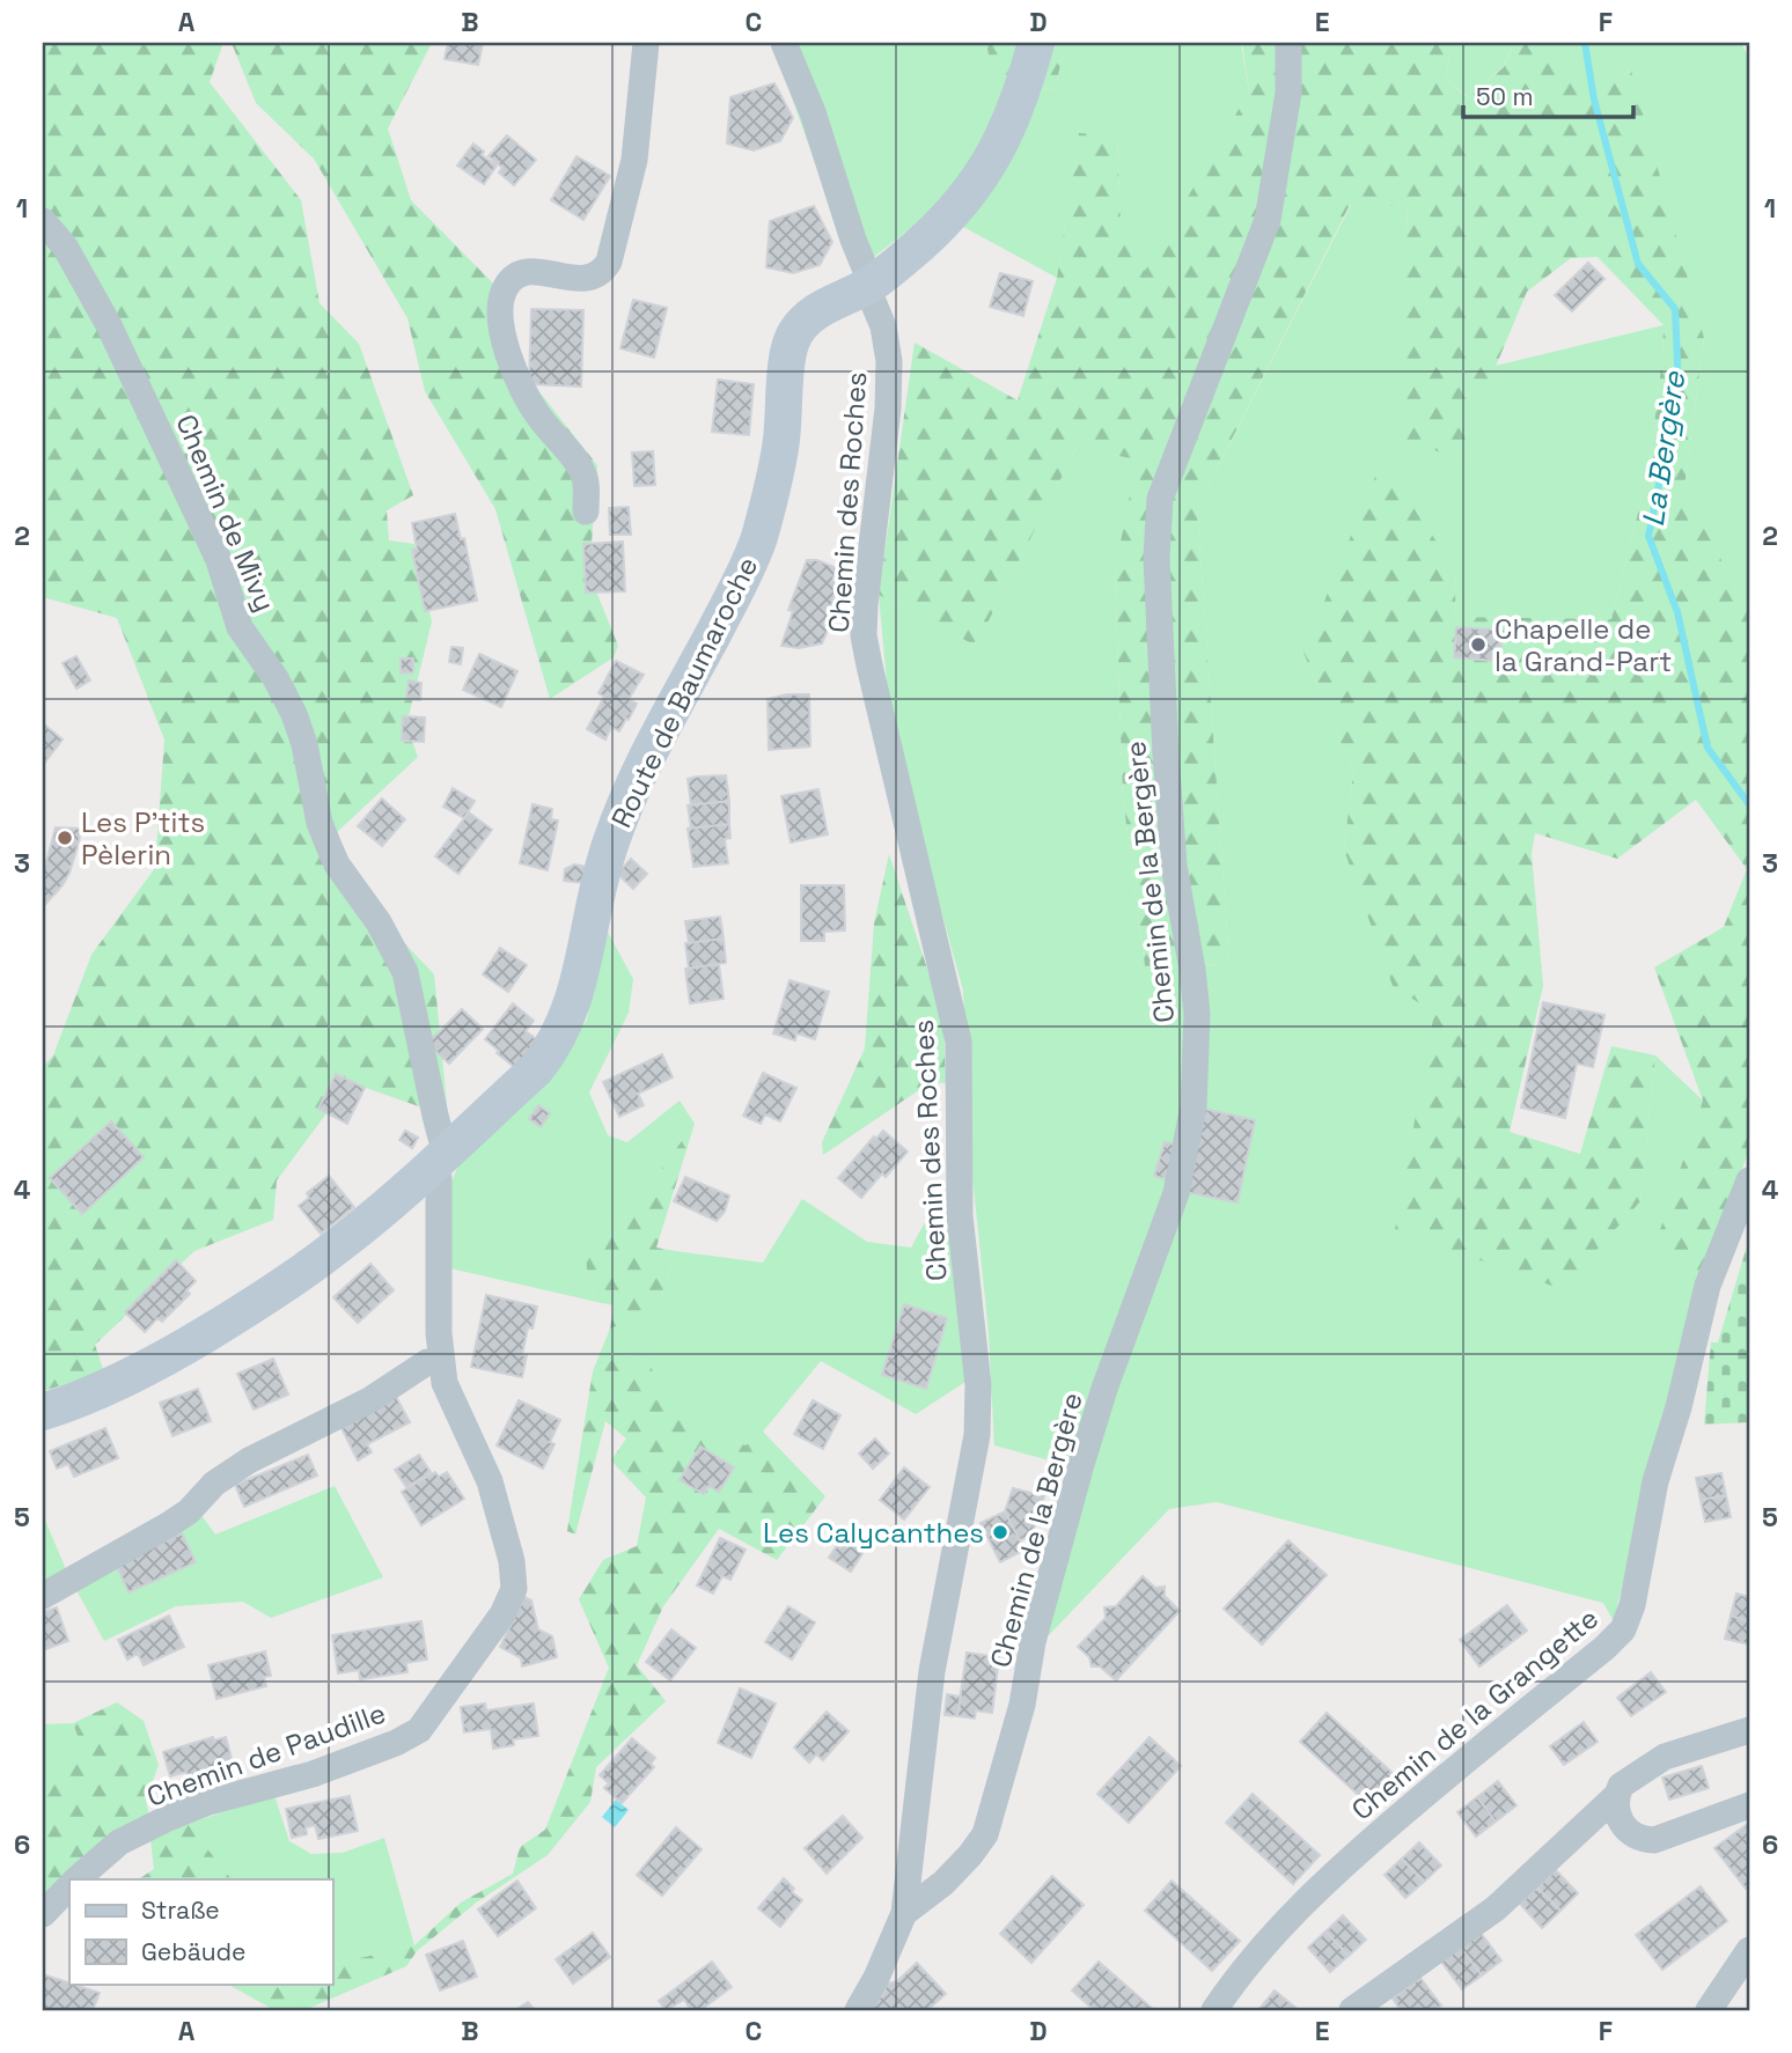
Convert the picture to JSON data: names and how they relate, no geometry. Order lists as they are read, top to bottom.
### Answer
{
  "streets": {
    "street": [
      "Chemin des Roches",
      "Chemin de Mivy",
      "Route de Baumaroche",
      "Chemin de la Bergère",
      "Chemin de la Grangette",
      "Chemin de Paudille"
    ]
  },
  "crossings": [
    ["Chemin des Roches", "Route de Baumaroche"],
    ["Chemin des Roches", "Chemin de la Bergère"],
    ["Chemin de Mivy", "Route de Baumaroche"],
    ["Chemin de Mivy", "Chemin de Paudille"],
    ["Route de Baumaroche", "Chemin de Paudille"]
  ],
  "water": ["La Bergère"],
  "places": ["Chapelle de la Grand-Part", "Les P'tits Pèlerin", "Les Calycanthes"],
  "legend": ["Straße", "Gebäude"],
  "scale_bar": "50 m",
  "grid": {
    "columns": [
      "A",
      "B",
      "C",
      "D",
      "E",
      "F"
    ],
    "rows": [
      "1",
      "2",
      "3",
      "4",
      "5",
      "6"
    ]
  }
}
